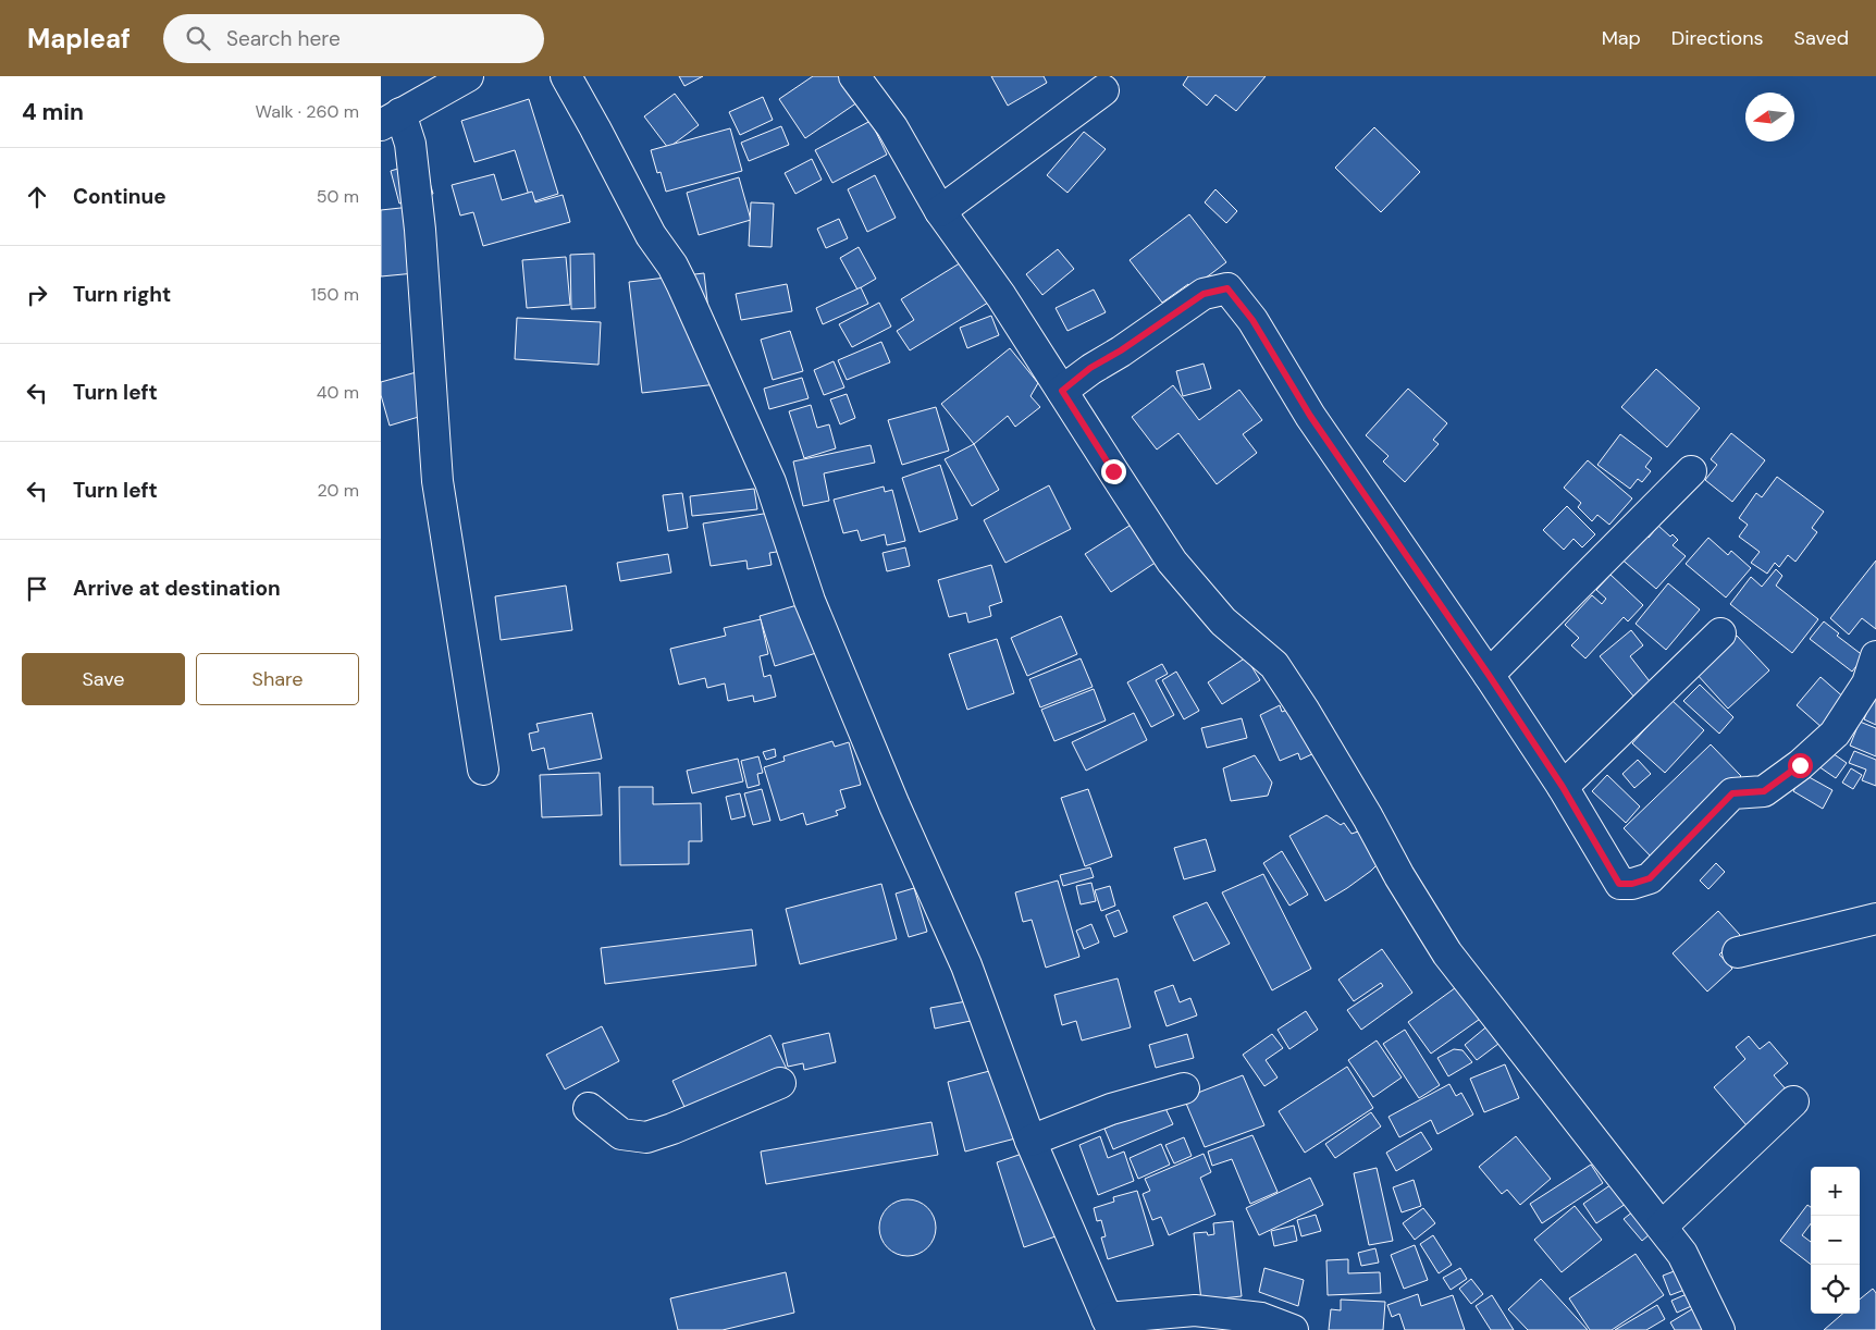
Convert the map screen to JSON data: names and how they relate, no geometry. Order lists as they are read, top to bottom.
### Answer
{
  "north": "left",
  "page": {
    "header": "Mapleaf",
    "search": "Search here",
    "nav": ["Map", "Directions", "Saved"],
    "heading": ["4 min", "Walk · 260 m"],
    "list": [
      ["Continue", "50 m"],
      ["Turn right", "150 m"],
      ["Turn left", "40 m"],
      ["Turn left", "20 m"],
      "Arrive at destination"
    ],
    "buttons": ["Save", "Share"],
    "map_buttons": ["+", "−"]
  }
}
